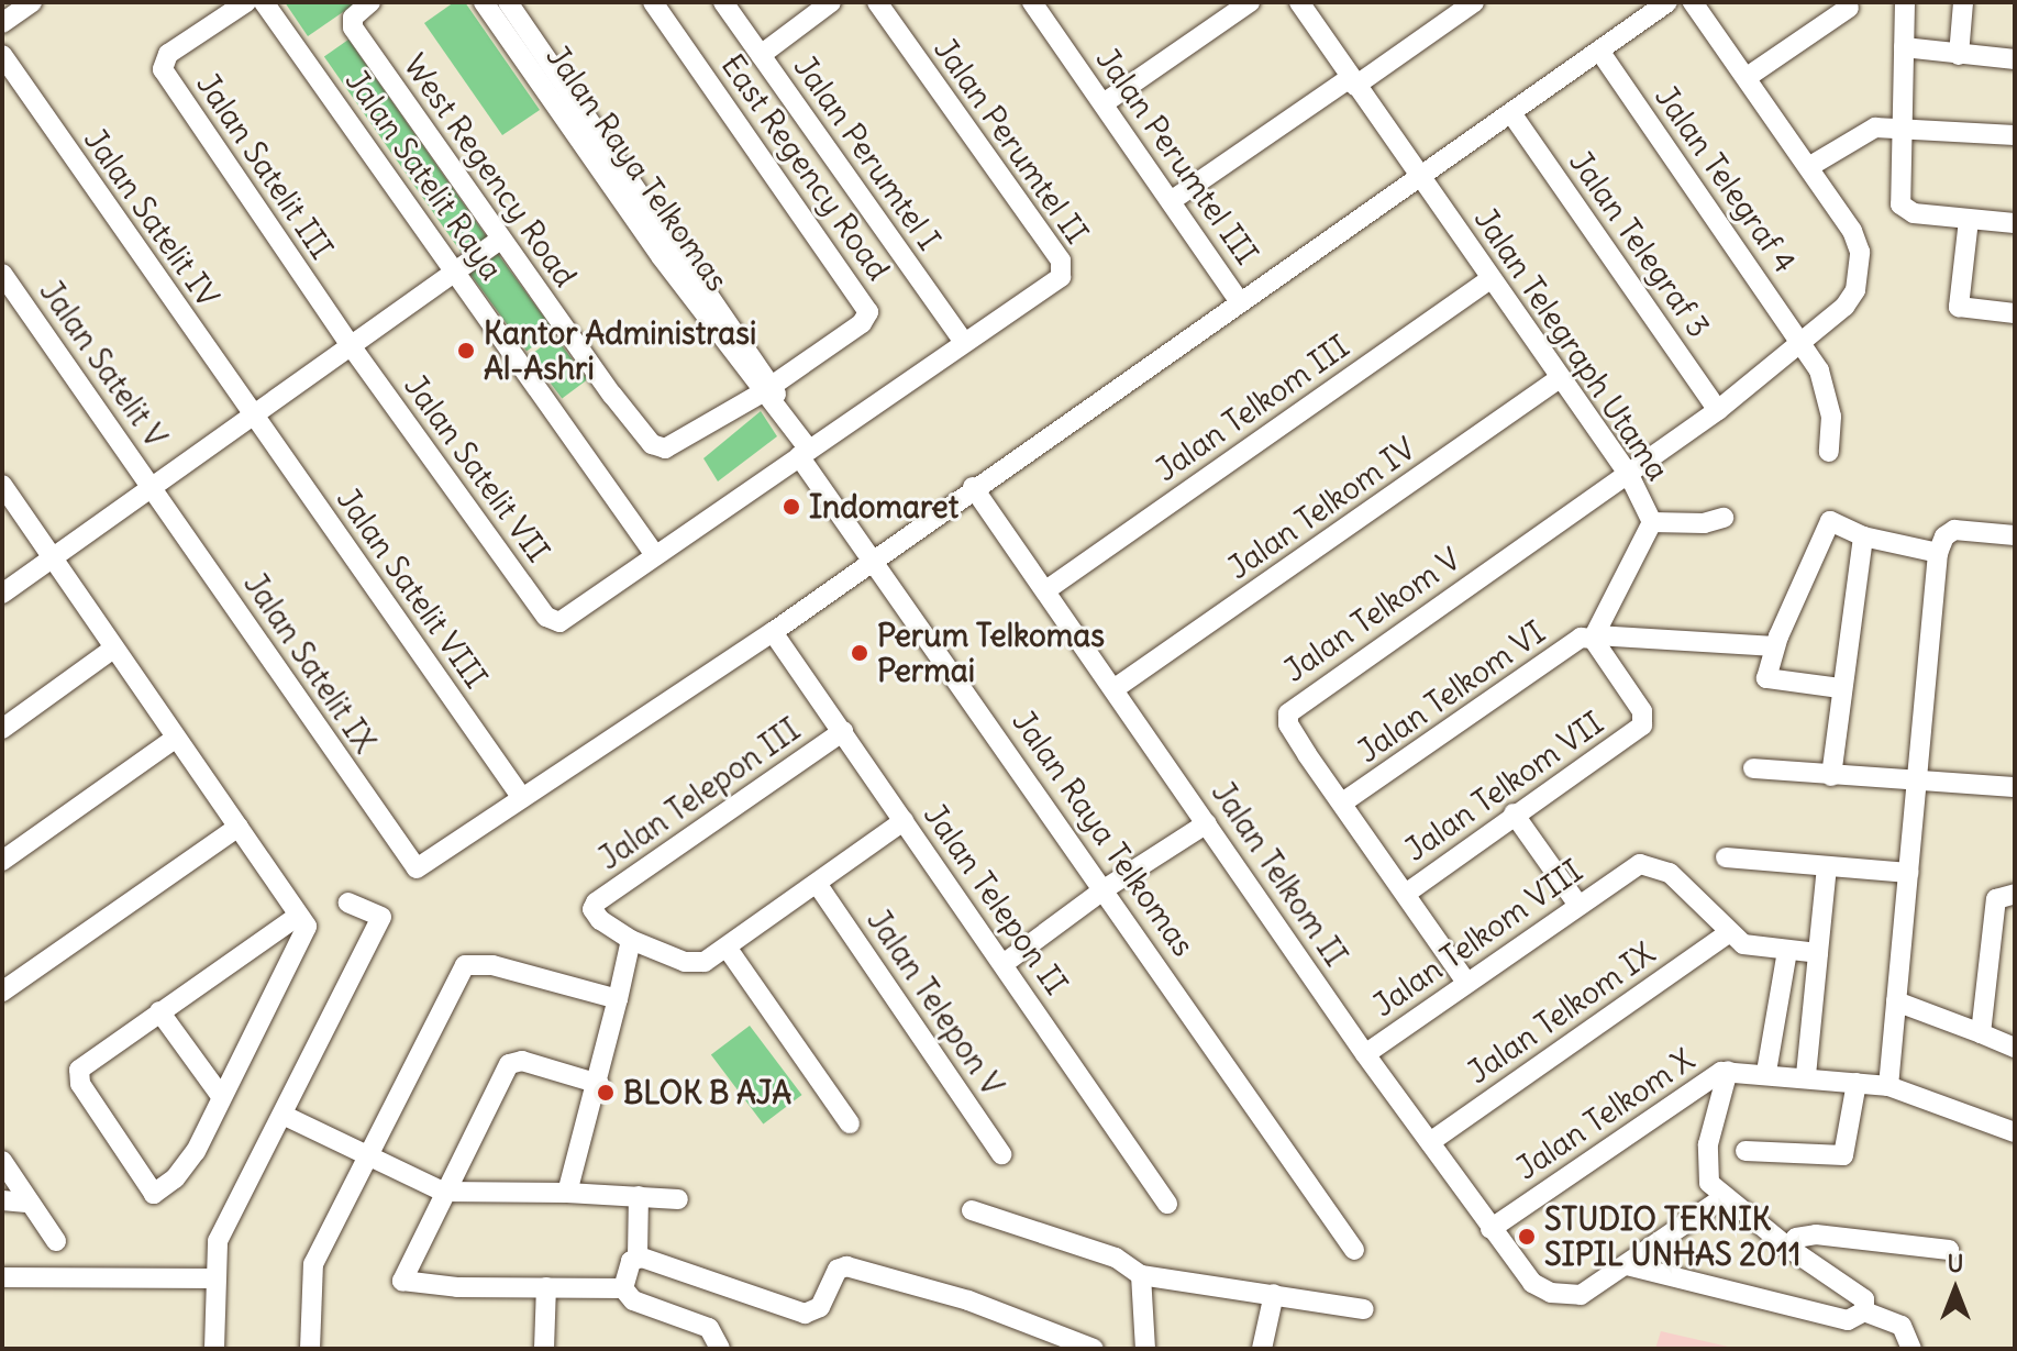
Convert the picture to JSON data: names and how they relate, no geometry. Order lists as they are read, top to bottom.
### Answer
{
  "streets": {
    "street": [
      "Jalan Perumtel II",
      "Jalan Perumtel I",
      "Jalan Perumtel III",
      "Jalan Satelit III",
      "East Regency Road",
      "Jalan Raya Telkomas",
      "West Regency Road",
      "Jalan Satelit Raya",
      "Jalan Telegraf 4",
      "Jalan Satelit IV",
      "Jalan Telegraf 3",
      "Jalan Telegraph Utama",
      "Jalan Satelit V",
      "Jalan Telkom III",
      "Jalan Satelit VII",
      "Jalan Telkom IV",
      "Jalan Satelit VIII",
      "Jalan Telkom V",
      "Jalan Satelit IX",
      "Jalan Telkom VI",
      "Jalan Telkom VII",
      "Jalan Telepon III",
      "Jalan Telkom II",
      "Jalan Telepon II",
      "Jalan Telkom VIII",
      "Jalan Telepon V",
      "Jalan Telkom IX",
      "Jalan Telkom X"
    ]
  },
  "crossings": [
    ["Jalan Perumtel II", "Jalan Perumtel I"],
    ["Jalan Satelit III", "Jalan Satelit VII"],
    ["East Regency Road", "Jalan Raya Telkomas"],
    ["East Regency Road", "West Regency Road"],
    ["Jalan Raya Telkomas", "West Regency Road"],
    ["Jalan Satelit Raya", "Jalan Satelit VII"],
    ["Jalan Telegraf 4", "Jalan Telkom V"],
    ["Jalan Satelit IV", "Jalan Satelit VIII"],
    ["Jalan Telegraf 3", "Jalan Telkom V"],
    ["Jalan Telegraph Utama", "Jalan Telkom III"],
    ["Jalan Telegraph Utama", "Jalan Telkom IV"],
    ["Jalan Telegraph Utama", "Jalan Telkom V"],
    ["Jalan Telegraph Utama", "Jalan Telkom VI"],
    ["Jalan Telegraph Utama", "Jalan Telkom VII"],
    ["Jalan Satelit V", "Jalan Satelit IX"],
    ["Jalan Telkom III", "Jalan Telkom II"],
    ["Jalan Telkom IV", "Jalan Telkom II"],
    ["Jalan Satelit VIII", "Jalan Satelit IX"],
    ["Jalan Telkom V", "Jalan Telkom VI"],
    ["Jalan Telkom V", "Jalan Telkom VII"],
    ["Jalan Telkom V", "Jalan Telkom VIII"],
    ["Jalan Telkom VI", "Jalan Telkom VII"],
    ["Jalan Telepon III", "Jalan Telepon II"],
    ["Jalan Telkom II", "Jalan Telkom VIII"],
    ["Jalan Telkom II", "Jalan Telkom IX"],
    ["Jalan Telkom II", "Jalan Telkom X"],
    ["Jalan Telkom VIII", "Jalan Telkom IX"]
  ],
  "places": [
    "Kantor Administrasi Al-Ashri",
    "Indomaret",
    "Perum Telkomas Permai",
    "BLOK B AJA",
    "STUDIO TEKNIK SIPIL UNHAS 2011"
  ],
  "north": "top"
}
